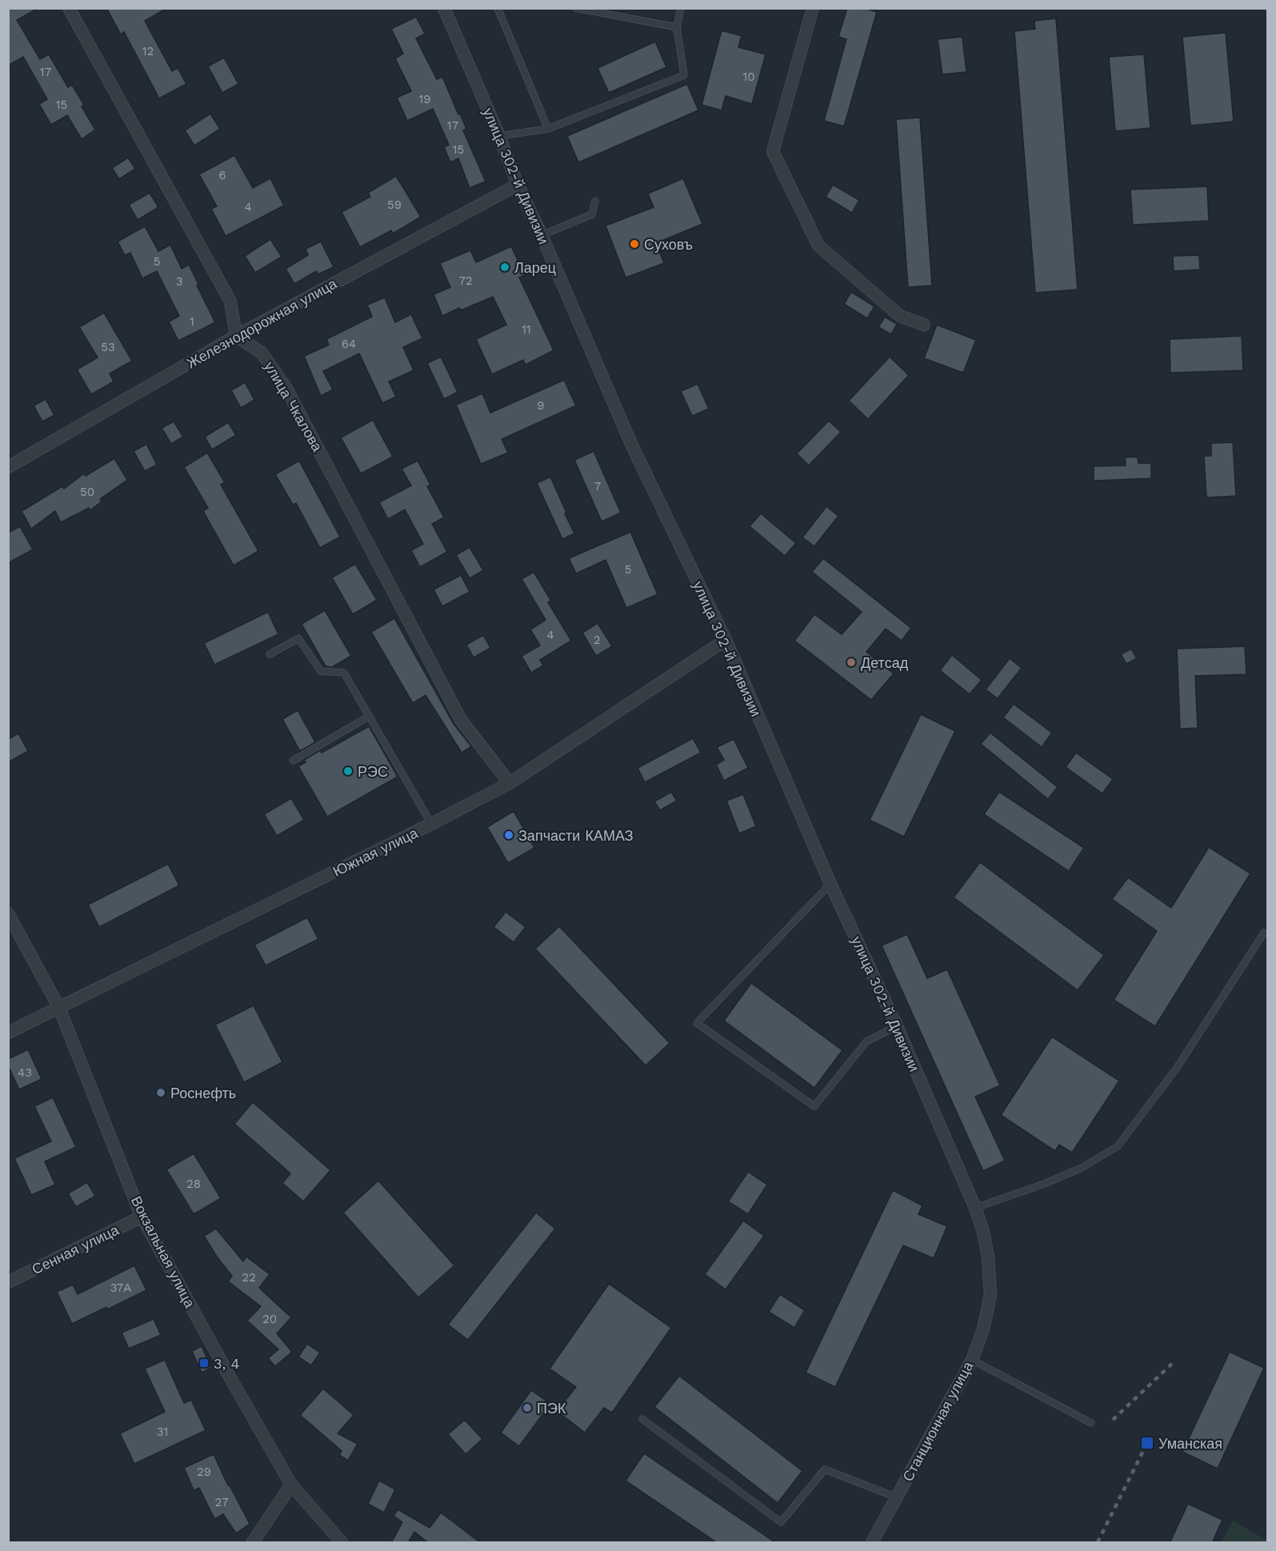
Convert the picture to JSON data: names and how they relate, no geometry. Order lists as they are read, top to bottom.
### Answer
{
  "streets": {
    "street": [
      "улица 302-й Дивизии",
      "Железнодорожная улица",
      "улица Чкалова",
      "Южная улица",
      "Сенная улица",
      "Вокзальная улица",
      "Станционная улица"
    ]
  },
  "crossings": [
    ["улица 302-й Дивизии", "Железнодорожная улица"],
    ["улица 302-й Дивизии", "Южная улица"],
    ["улица 302-й Дивизии", "Станционная улица"],
    ["Железнодорожная улица", "улица Чкалова"],
    ["улица Чкалова", "Южная улица"],
    ["Южная улица", "Вокзальная улица"],
    ["Сенная улица", "Вокзальная улица"]
  ],
  "places": {
    "other": [
      "Суховъ",
      "Ларец",
      "Детсад",
      "РЭС",
      "Запчасти КАМАЗ",
      "Роснефть",
      "ПЭК"
    ],
    "transit": ["3, 4", "Уманская"]
  },
  "house_numbers": [
    "12",
    "17",
    "10",
    "19",
    "15",
    "17",
    "15",
    "6",
    "59",
    "4",
    "5",
    "72",
    "3",
    "1",
    "11",
    "64",
    "53",
    "9",
    "7",
    "50",
    "5",
    "4",
    "2",
    "43",
    "28",
    "22",
    "37А",
    "20",
    "31",
    "29",
    "27"
  ]
}
